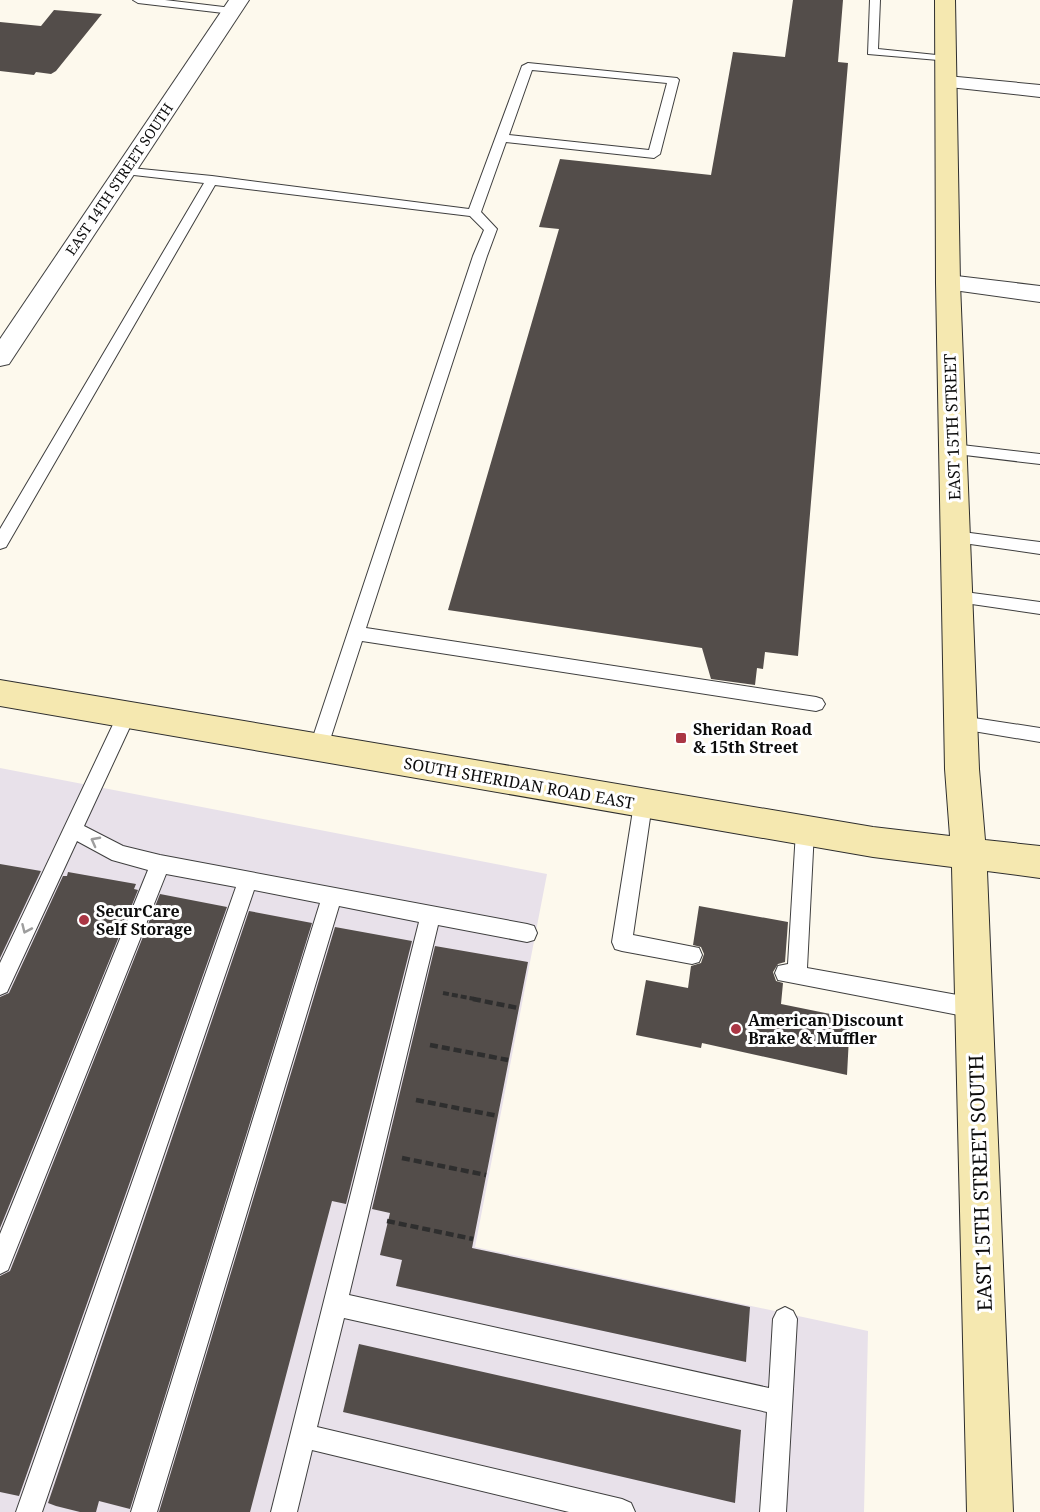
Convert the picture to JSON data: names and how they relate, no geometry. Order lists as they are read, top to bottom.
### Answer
{
  "streets": {
    "main road": ["EAST 15TH STREET", "SOUTH SHERIDAN ROAD EAST", "EAST 15TH STREET SOUTH"],
    "street": ["EAST 14TH STREET SOUTH"]
  },
  "crossings": [
    ["EAST 15TH STREET", "SOUTH SHERIDAN ROAD EAST"],
    ["EAST 15TH STREET", "EAST 15TH STREET SOUTH"],
    ["SOUTH SHERIDAN ROAD EAST", "EAST 15TH STREET SOUTH"]
  ],
  "places": {
    "transit": ["Sheridan Road & 15th Street"],
    "other": ["SecurCare Self Storage", "American Discount Brake & Muffler"]
  }
}
